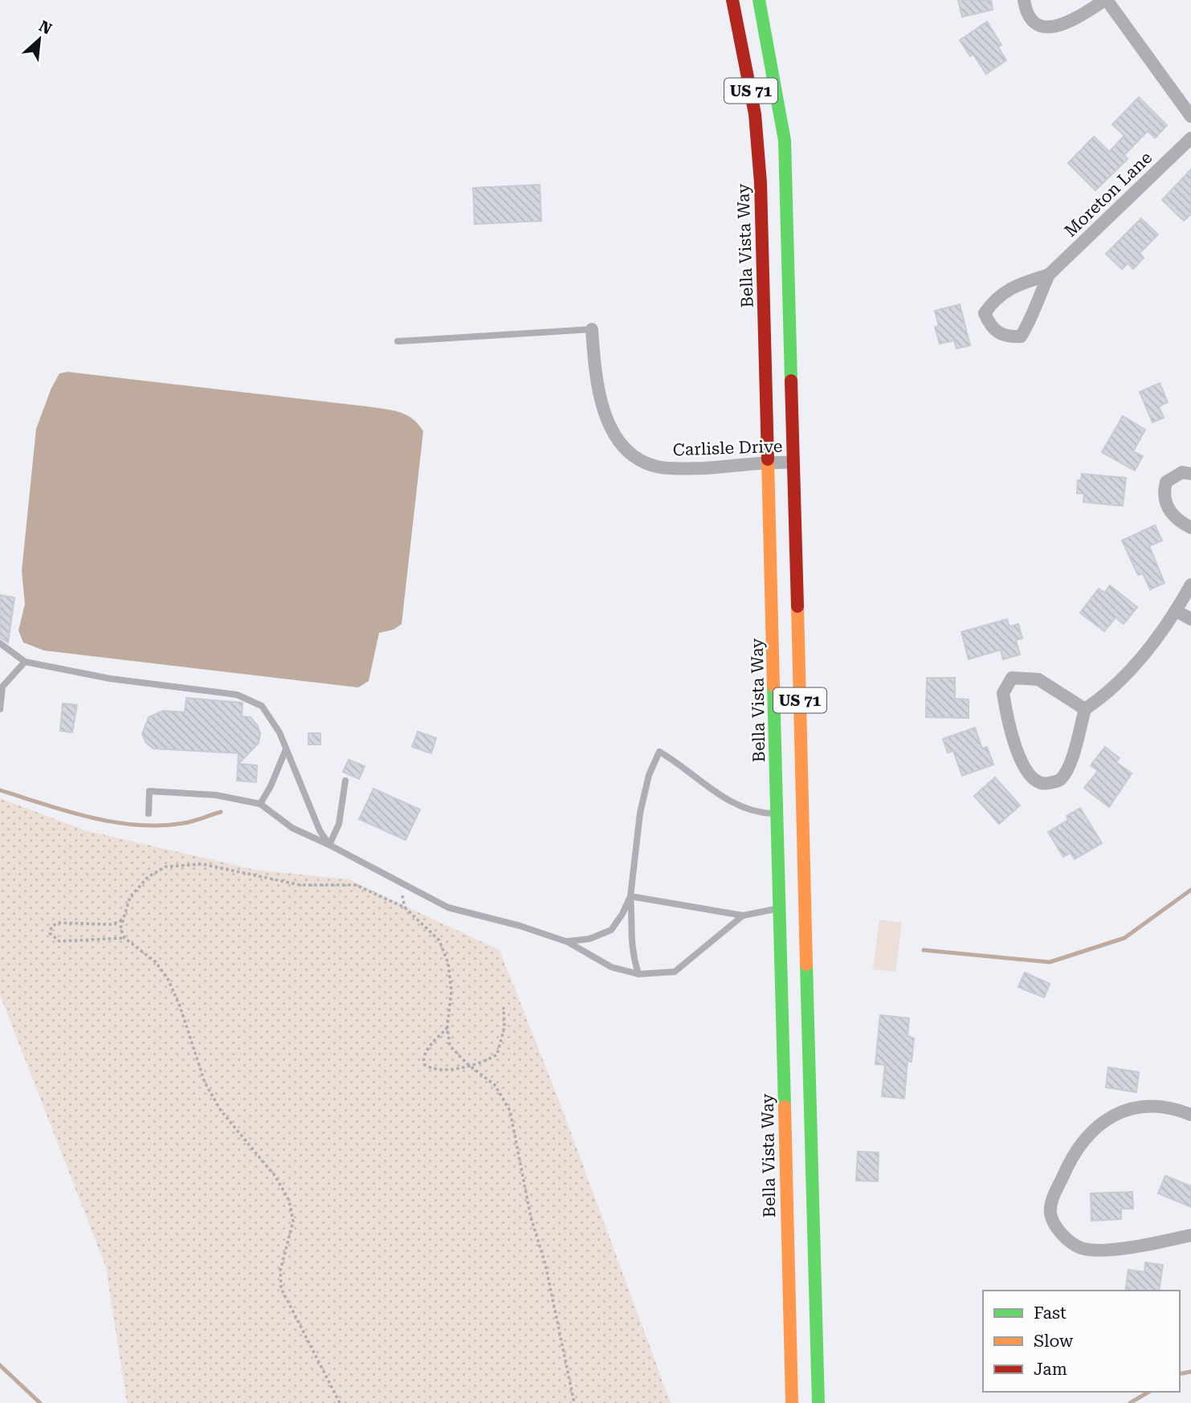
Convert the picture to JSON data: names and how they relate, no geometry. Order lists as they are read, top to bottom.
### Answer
{
  "streets": {
    "main road": ["US 71", "Bella Vista Way"],
    "street": ["Moreton Lane", "Carlisle Drive"]
  },
  "crossings": [
    ["US 71", "Carlisle Drive"],
    ["Bella Vista Way", "Carlisle Drive"]
  ],
  "legend": ["Fast", "Slow", "Jam"],
  "north": "top right"
}
